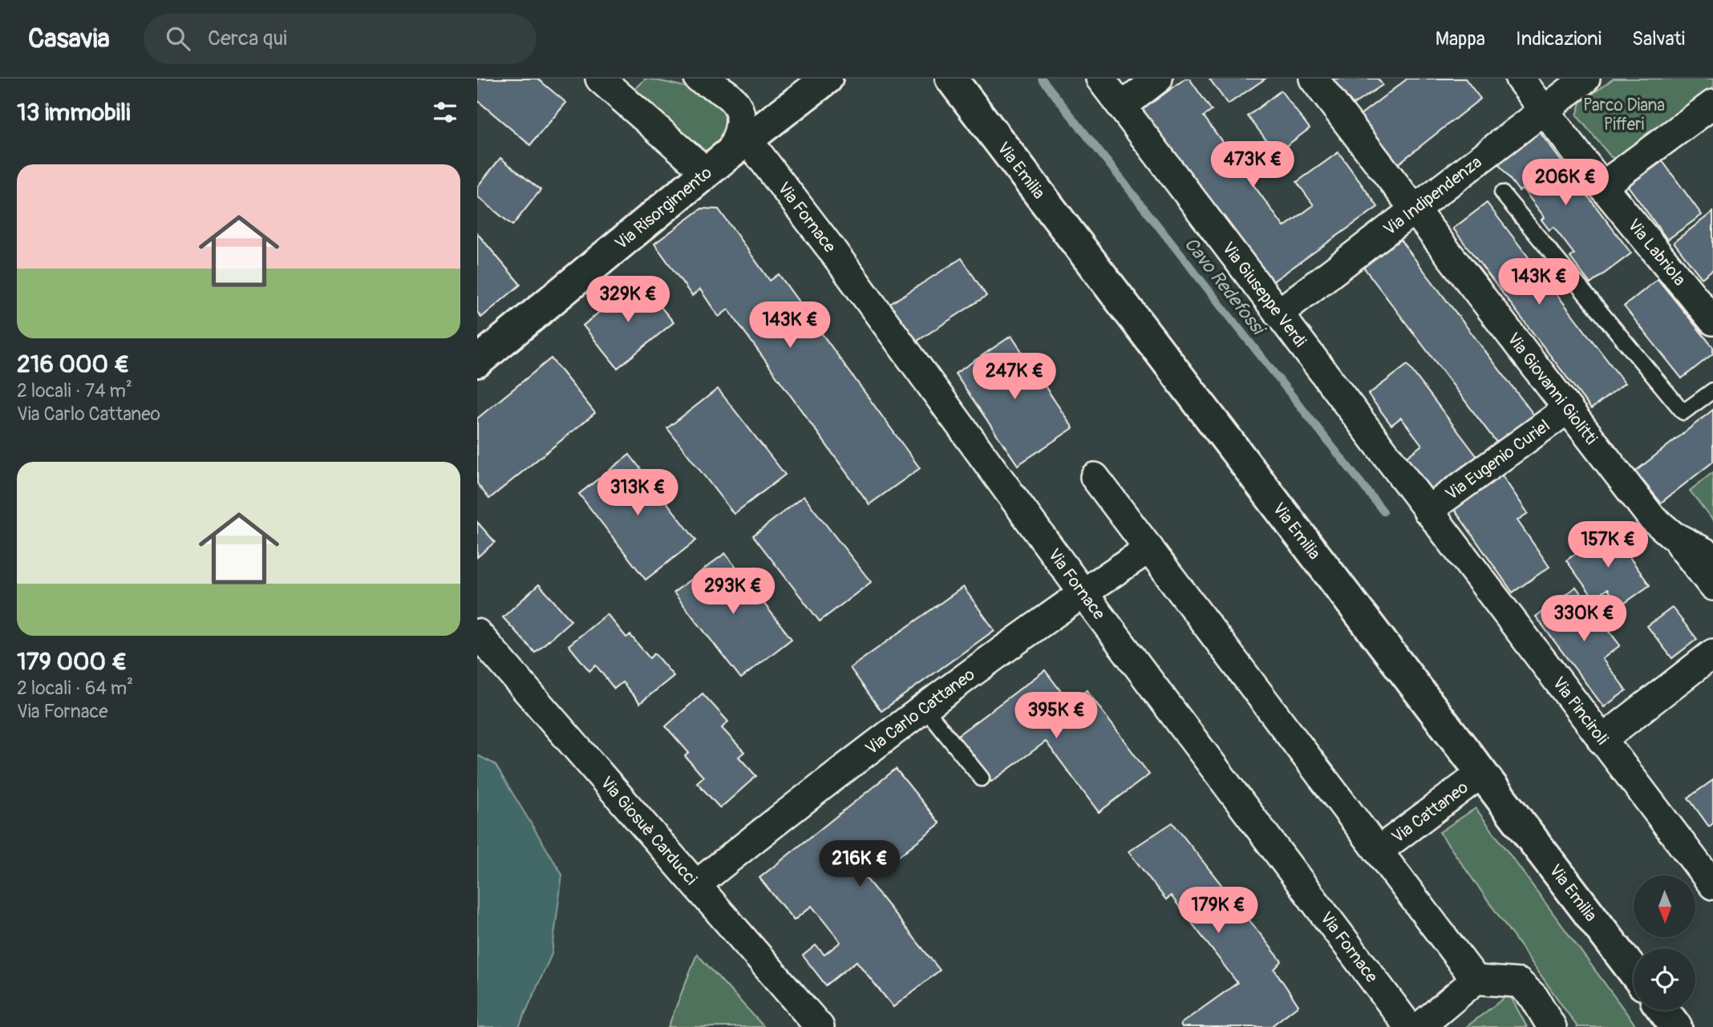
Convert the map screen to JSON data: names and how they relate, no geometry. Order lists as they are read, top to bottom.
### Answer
{
  "streets": {
    "main road": ["Via Emilia", "Via Risorgimento"],
    "street": [
      "Via Indipendenza",
      "Via Fornace",
      "Via Labriola",
      "Via Giuseppe Verdi",
      "Via Giovanni Giolitti",
      "Via Eugenio Curiel",
      "Via Carlo Cattaneo",
      "Via Pinciroli",
      "Via Cattaneo",
      "Via Giosuè Carducci"
    ]
  },
  "crossings": [
    ["Via Emilia", "Via Cattaneo"],
    ["Via Indipendenza", "Via Labriola"],
    ["Via Indipendenza", "Via Giuseppe Verdi"],
    ["Via Indipendenza", "Via Giovanni Giolitti"],
    ["Via Risorgimento", "Via Fornace"],
    ["Via Fornace", "Via Carlo Cattaneo"],
    ["Via Giuseppe Verdi", "Via Eugenio Curiel"],
    ["Via Giuseppe Verdi", "Via Pinciroli"],
    ["Via Giovanni Giolitti", "Via Eugenio Curiel"],
    ["Via Eugenio Curiel", "Via Pinciroli"],
    ["Via Carlo Cattaneo", "Via Giosuè Carducci"]
  ],
  "water": ["Cavo Redefossi"],
  "parks": ["Parco Diana Pifferi"],
  "north": "bottom",
  "page": {
    "header": "Casavia",
    "search": "Cerca qui",
    "nav": ["Mappa", "Indicazioni", "Salvati"],
    "heading": "13 immobili",
    "price": [
      "473K €",
      "206K €",
      "143K €",
      "329K €",
      "143K €",
      "247K €",
      "313K €",
      "157K €",
      "293K €",
      "330K €",
      "395K €",
      "216K €",
      "179K €"
    ],
    "list": [
      {
        "name": "216 000 €",
        "note": "2 locali · 74 m² · Via Carlo Cattaneo"
      },
      {
        "name": "179 000 €",
        "note": "2 locali · 64 m² · Via Fornace"
      }
    ]
  }
}
